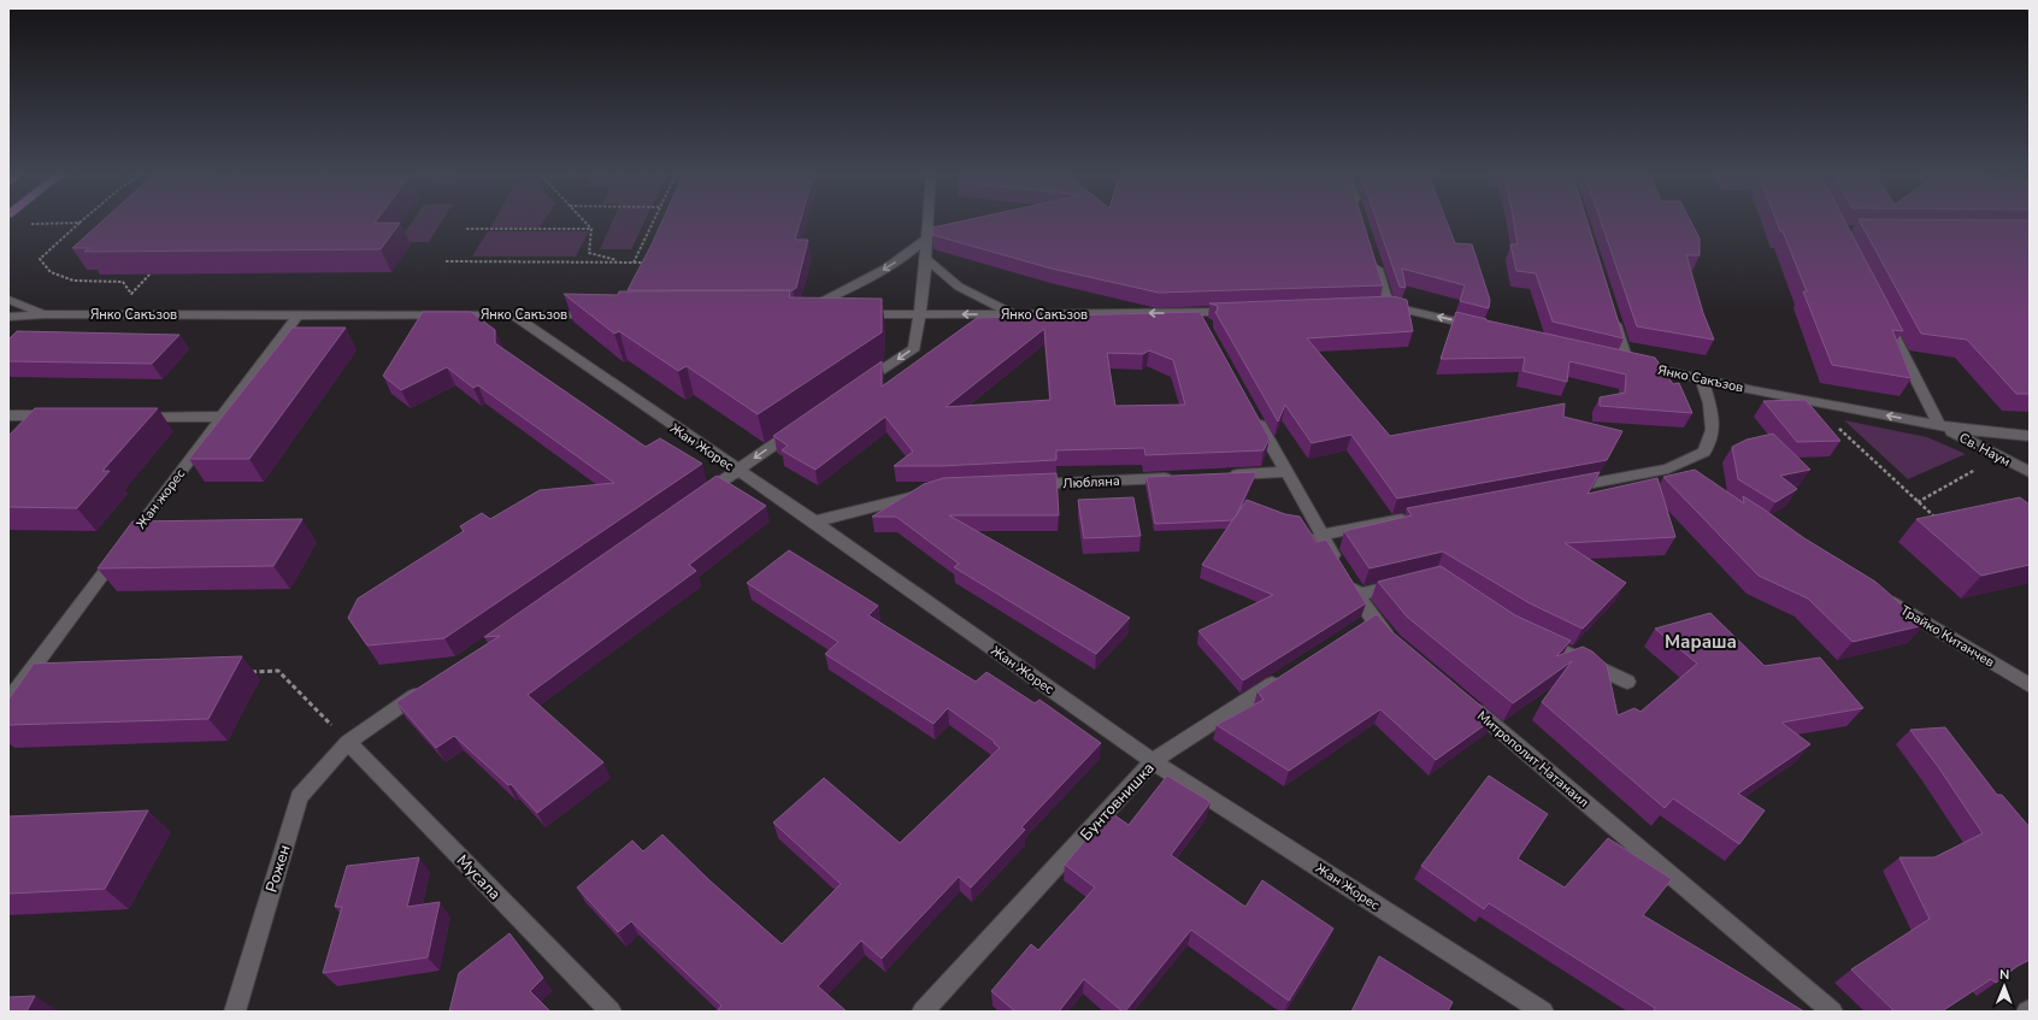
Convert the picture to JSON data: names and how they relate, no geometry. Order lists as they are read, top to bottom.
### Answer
{
  "streets": {
    "street": [
      "Янко Сакъзов",
      "Жан Жорес",
      "Св. Наум",
      "Любляна",
      "Жан жорес",
      "Трайко Китанчев",
      "Митрополит Натанаил",
      "Бунтовнишка",
      "Рожен",
      "Мусала"
    ]
  },
  "crossings": [
    ["Янко Сакъзов", "Жан Жорес"],
    ["Янко Сакъзов", "Св. Наум"],
    ["Янко Сакъзов", "Жан жорес"],
    ["Жан Жорес", "Бунтовнишка"],
    ["Рожен", "Мусала"]
  ],
  "districts": ["Мараша"],
  "north": "top"
}
